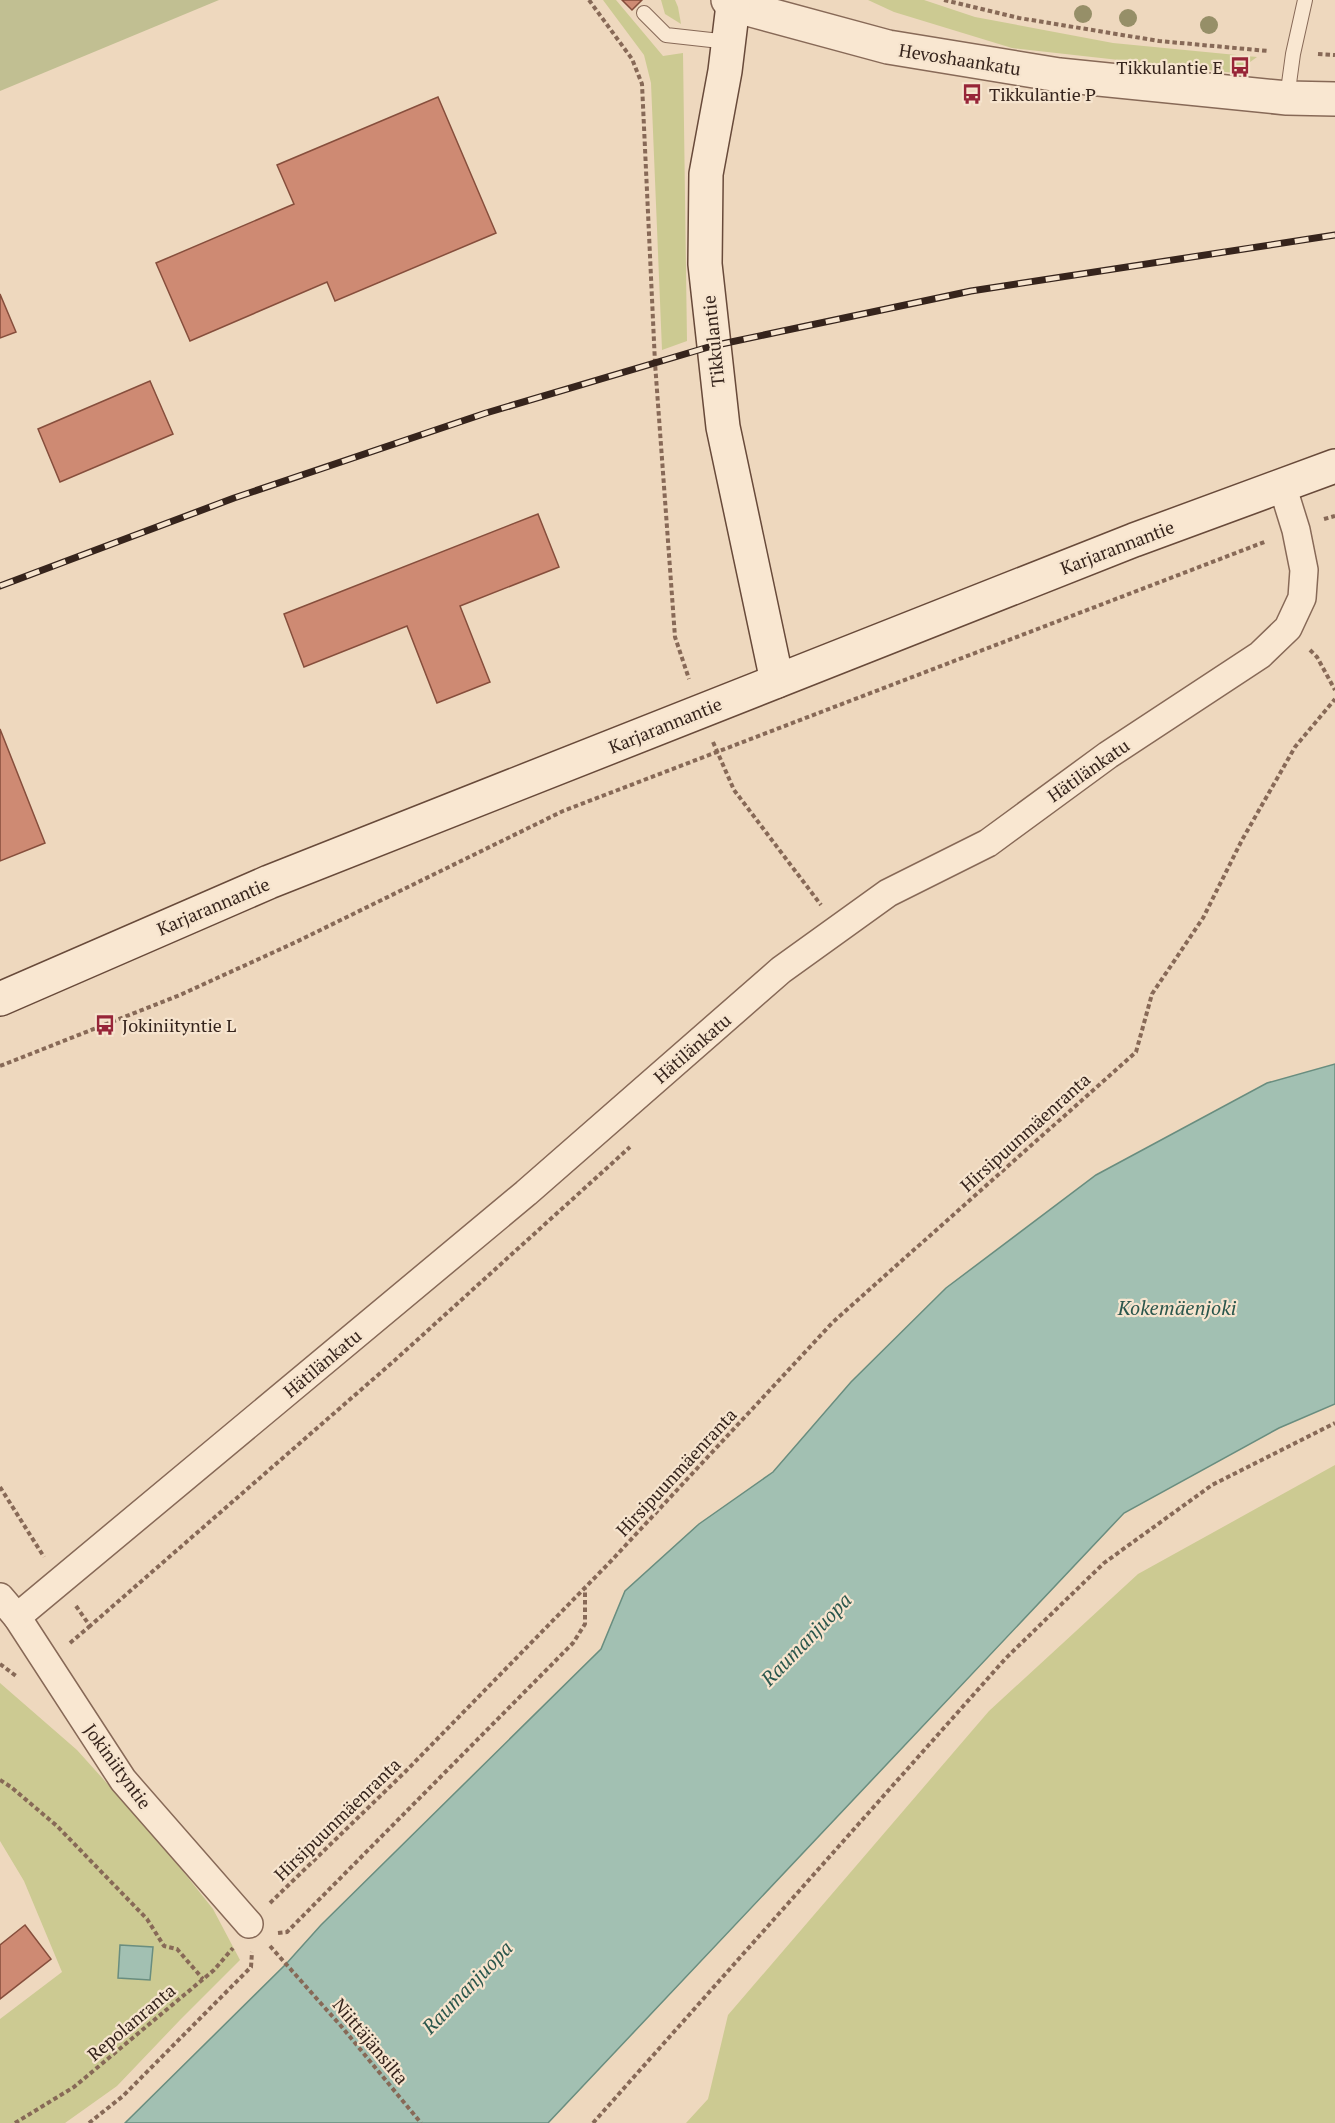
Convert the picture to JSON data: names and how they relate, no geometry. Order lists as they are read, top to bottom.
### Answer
{
  "streets": {
    "main road": ["Hevoshaankatu", "Tikkulantie", "Karjarannantie"],
    "street": ["Hätilänkatu", "Jokiniityntie"],
    "path": ["Hirsipuunmäenranta", "Repolanranta", "Niittäjänsilta"]
  },
  "crossings": [
    ["Hevoshaankatu", "Tikkulantie"],
    ["Tikkulantie", "Karjarannantie"],
    ["Karjarannantie", "Hätilänkatu"],
    ["Hätilänkatu", "Jokiniityntie"],
    ["Hirsipuunmäenranta", "Jokiniityntie"],
    ["Hirsipuunmäenranta", "Repolanranta"],
    ["Hirsipuunmäenranta", "Niittäjänsilta"],
    ["Jokiniityntie", "Repolanranta"],
    ["Jokiniityntie", "Niittäjänsilta"],
    ["Repolanranta", "Niittäjänsilta"]
  ],
  "water": ["Kokemäenjoki", "Raumanjuopa"],
  "places": {
    "bus stop": ["Tikkulantie E", "Tikkulantie P", "Jokiniityntie L"]
  }
}
